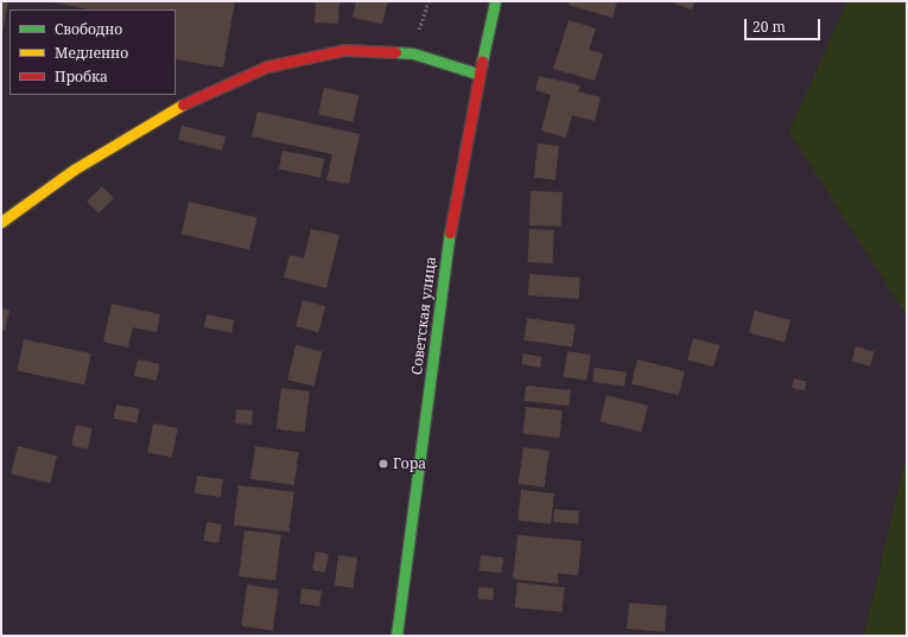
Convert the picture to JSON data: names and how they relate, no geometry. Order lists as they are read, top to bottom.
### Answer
{
  "streets": {
    "main road": ["Советская улица"]
  },
  "places": ["Гора"],
  "legend": ["Свободно", "Медленно", "Пробка"],
  "scale_bar": "20 m"
}
